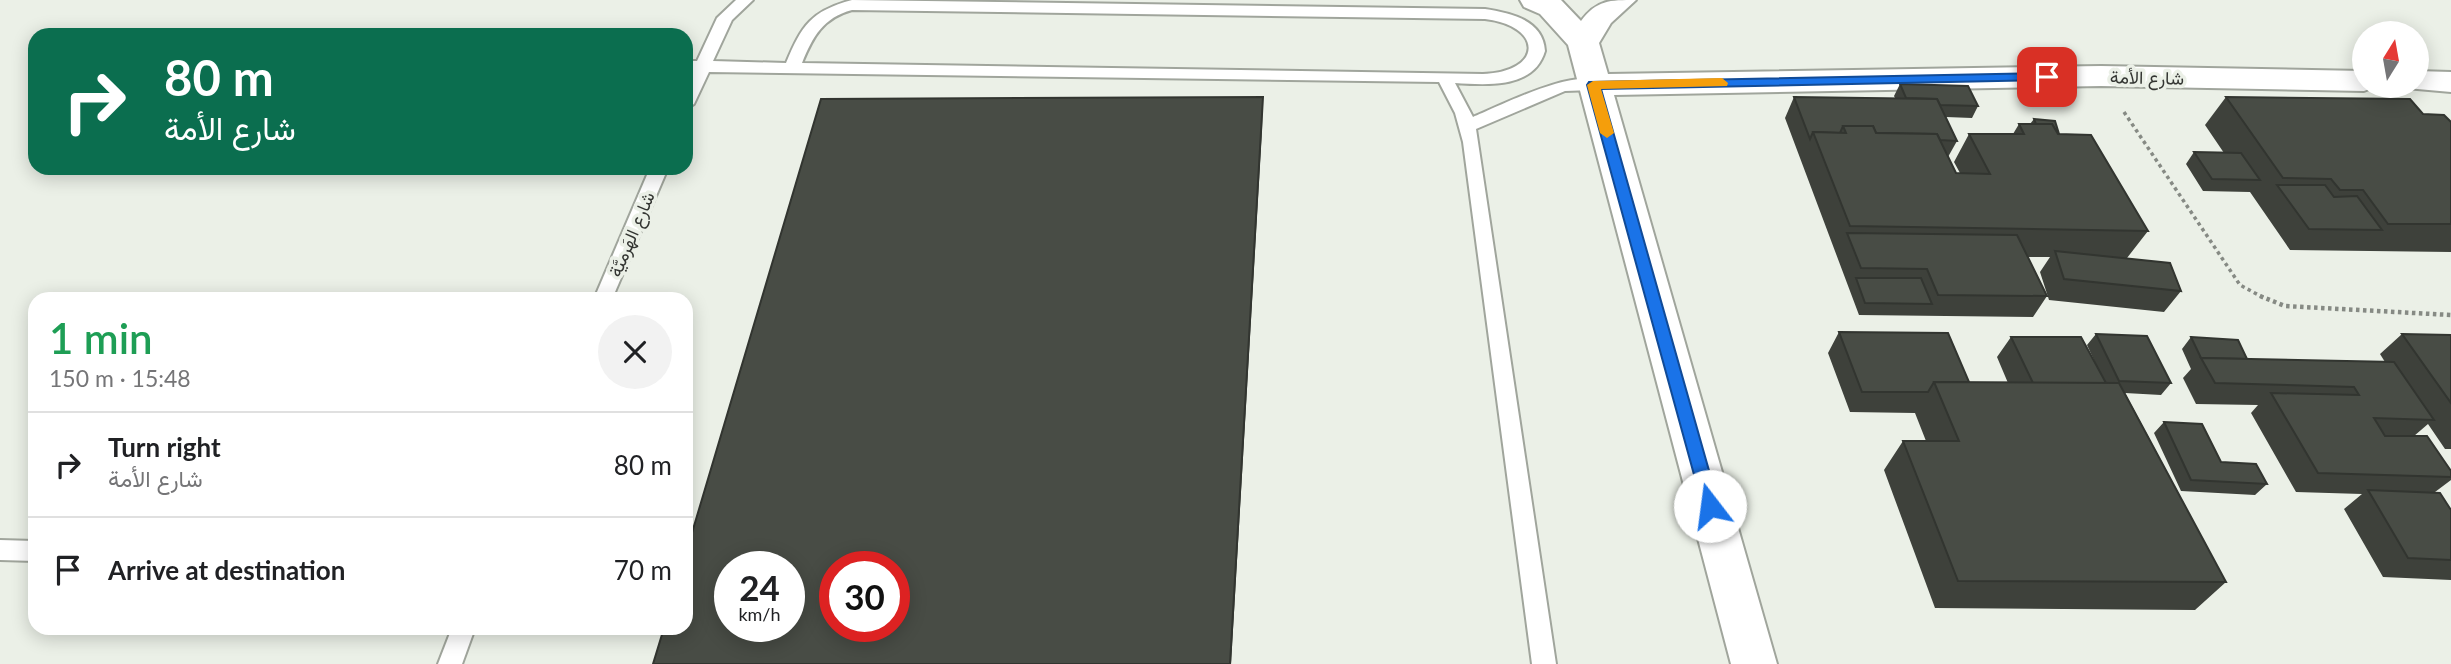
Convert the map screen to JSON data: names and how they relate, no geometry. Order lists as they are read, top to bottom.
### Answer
{
  "streets": {
    "street": ["شارع الأمة"],
    "lane": ["شارع الهَرميَّة"]
  },
  "north": "top",
  "page": {
    "turn": ["80 m", "شارع الأمة"],
    "heading": ["1 min", "150 m · 15:48"],
    "list": [
      {
        "name": "Turn right",
        "note": "شارع الأمة",
        "value": "80 m"
      },
      {
        "name": "Arrive at destination",
        "value": "70 m"
      }
    ],
    "speed": "24 km/h",
    "limit": "30"
  }
}
